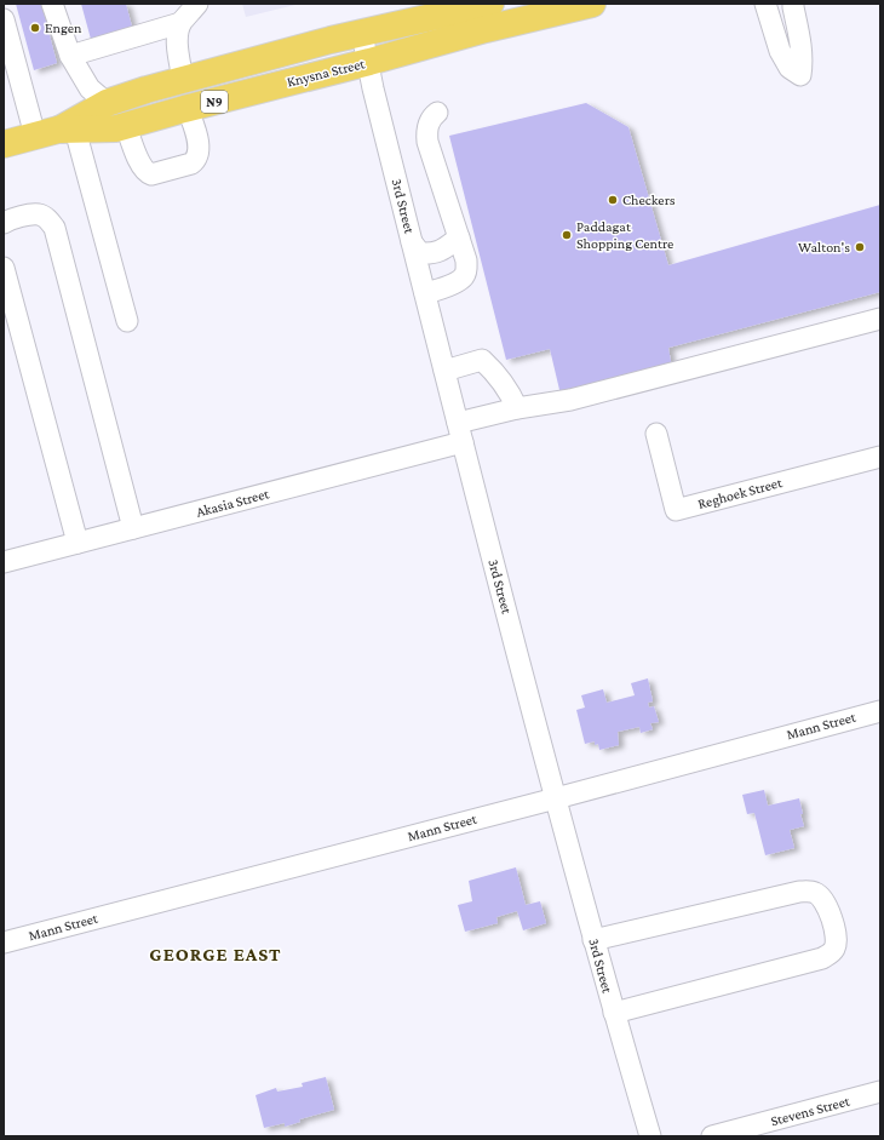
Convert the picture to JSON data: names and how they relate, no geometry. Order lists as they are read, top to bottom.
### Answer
{
  "streets": {
    "highway": ["Knysna Street", "N9"],
    "street": [
      "3rd Street",
      "Reghoek Street",
      "Akasia Street",
      "Mann Street",
      "Stevens Street"
    ]
  },
  "crossings": [
    ["Knysna Street", "3rd Street"],
    ["3rd Street", "Akasia Street"],
    ["3rd Street", "Mann Street"]
  ],
  "districts": ["GEORGE EAST"],
  "places": [
    "Engen",
    "Checkers",
    "Paddagat Shopping Centre",
    "Walton's"
  ]
}
